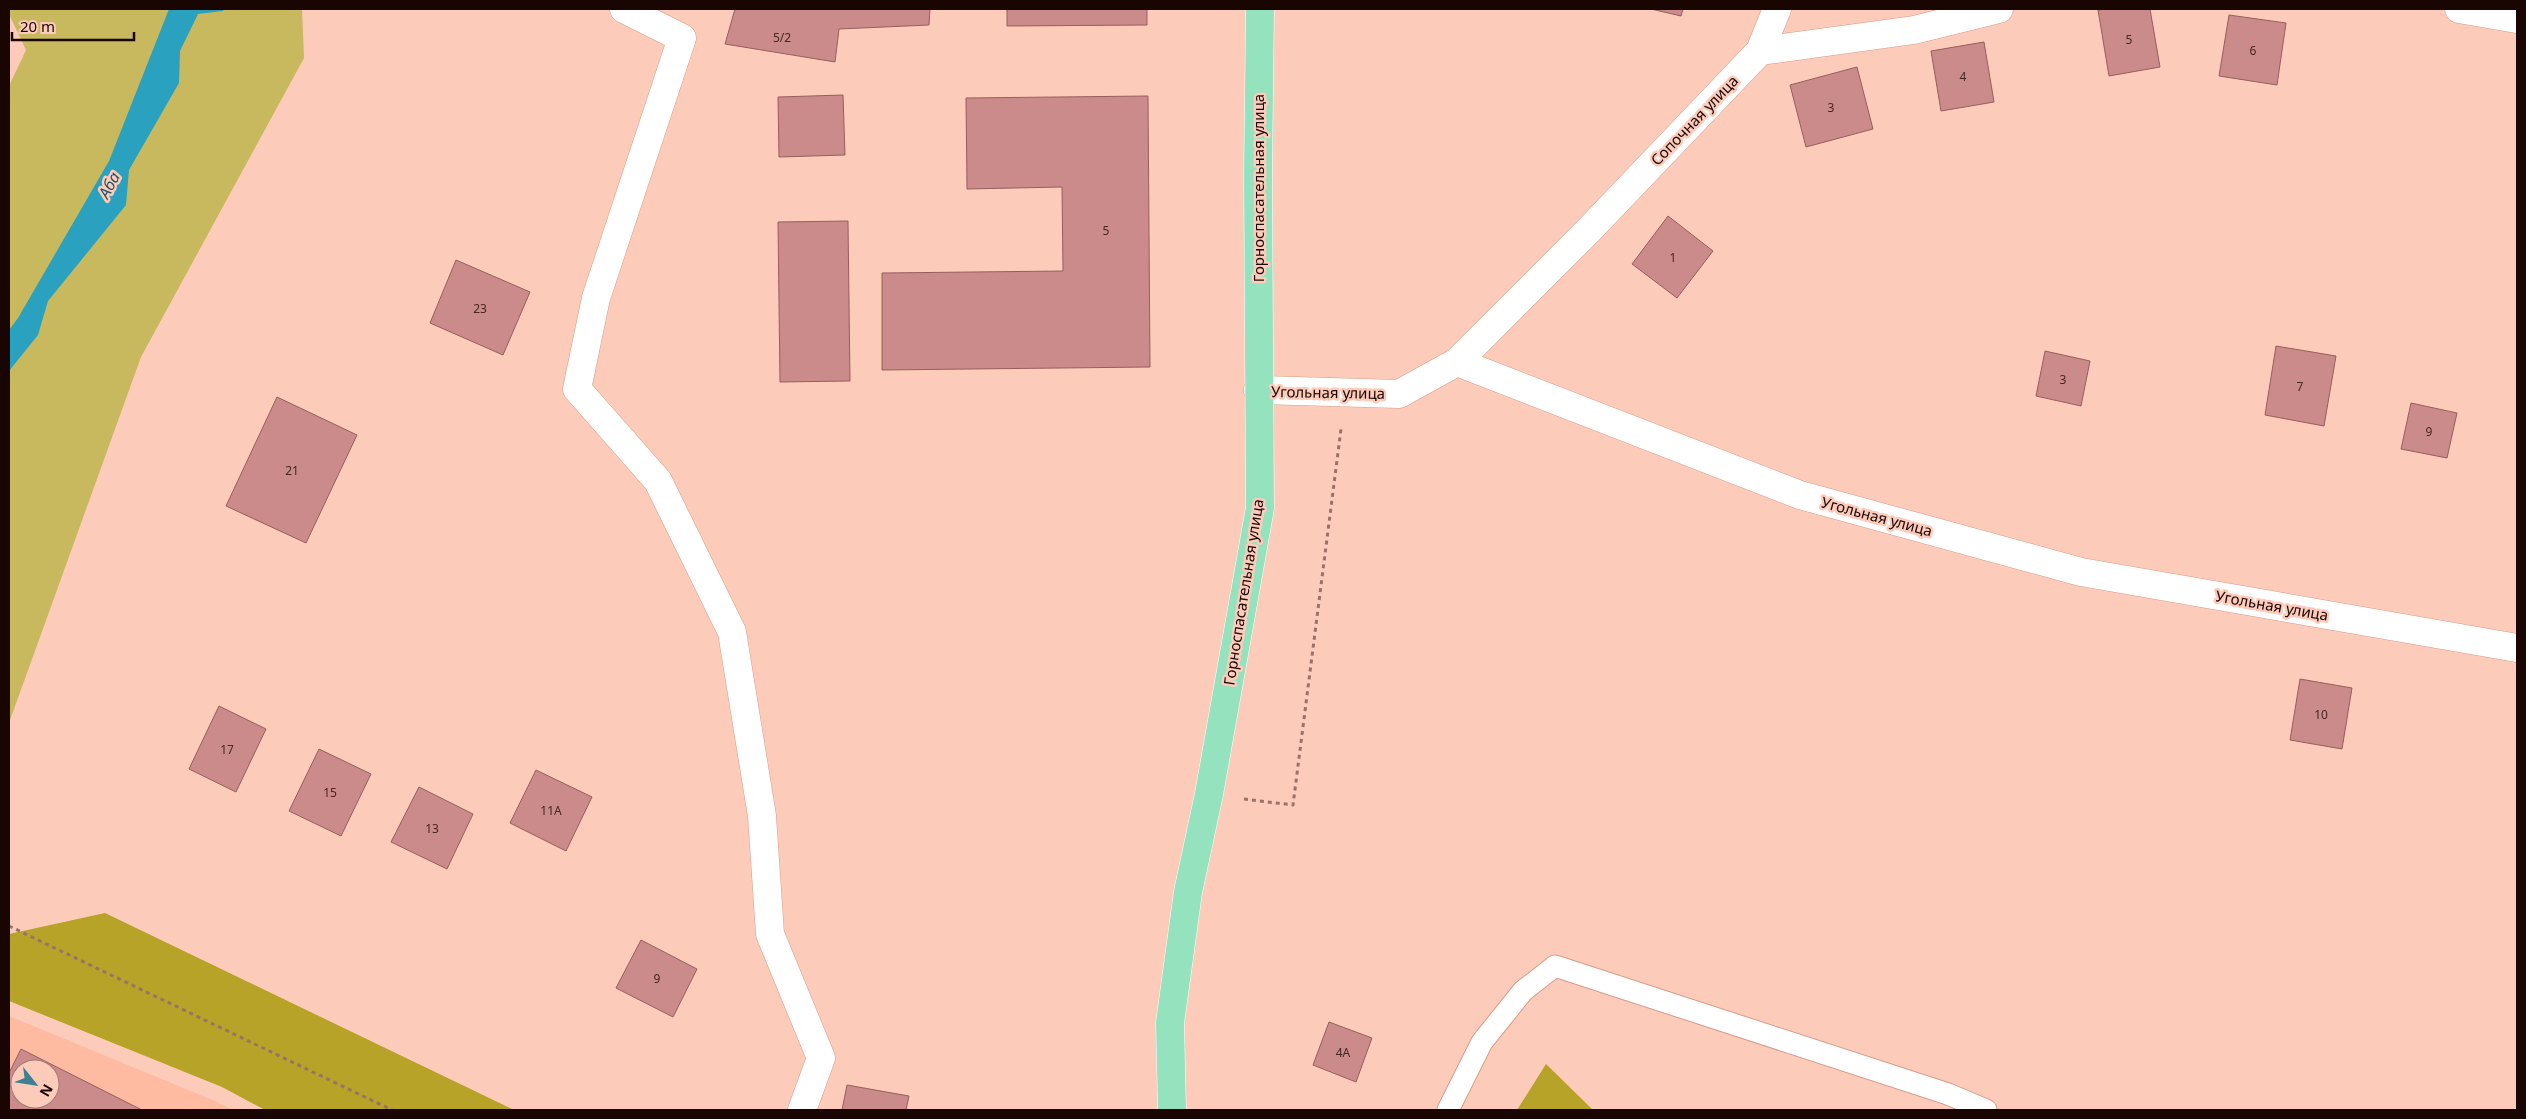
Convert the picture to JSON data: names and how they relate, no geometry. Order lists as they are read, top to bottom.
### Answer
{
  "streets": {
    "main road": ["Горноспасательная улица"],
    "street": ["Сопочная улица", "Угольная улица"]
  },
  "crossings": [
    ["Сопочная улица", "Угольная улица"],
    ["Горноспасательная улица", "Угольная улица"]
  ],
  "water": ["Аба"],
  "house_numbers": [
    "5/2",
    "5",
    "6",
    "4",
    "3",
    "5",
    "1",
    "23",
    "3",
    "7",
    "9",
    "21",
    "10",
    "17",
    "15",
    "11А",
    "13",
    "9",
    "4А"
  ],
  "scale_bar": "20 m",
  "north": "bottom right"
}
